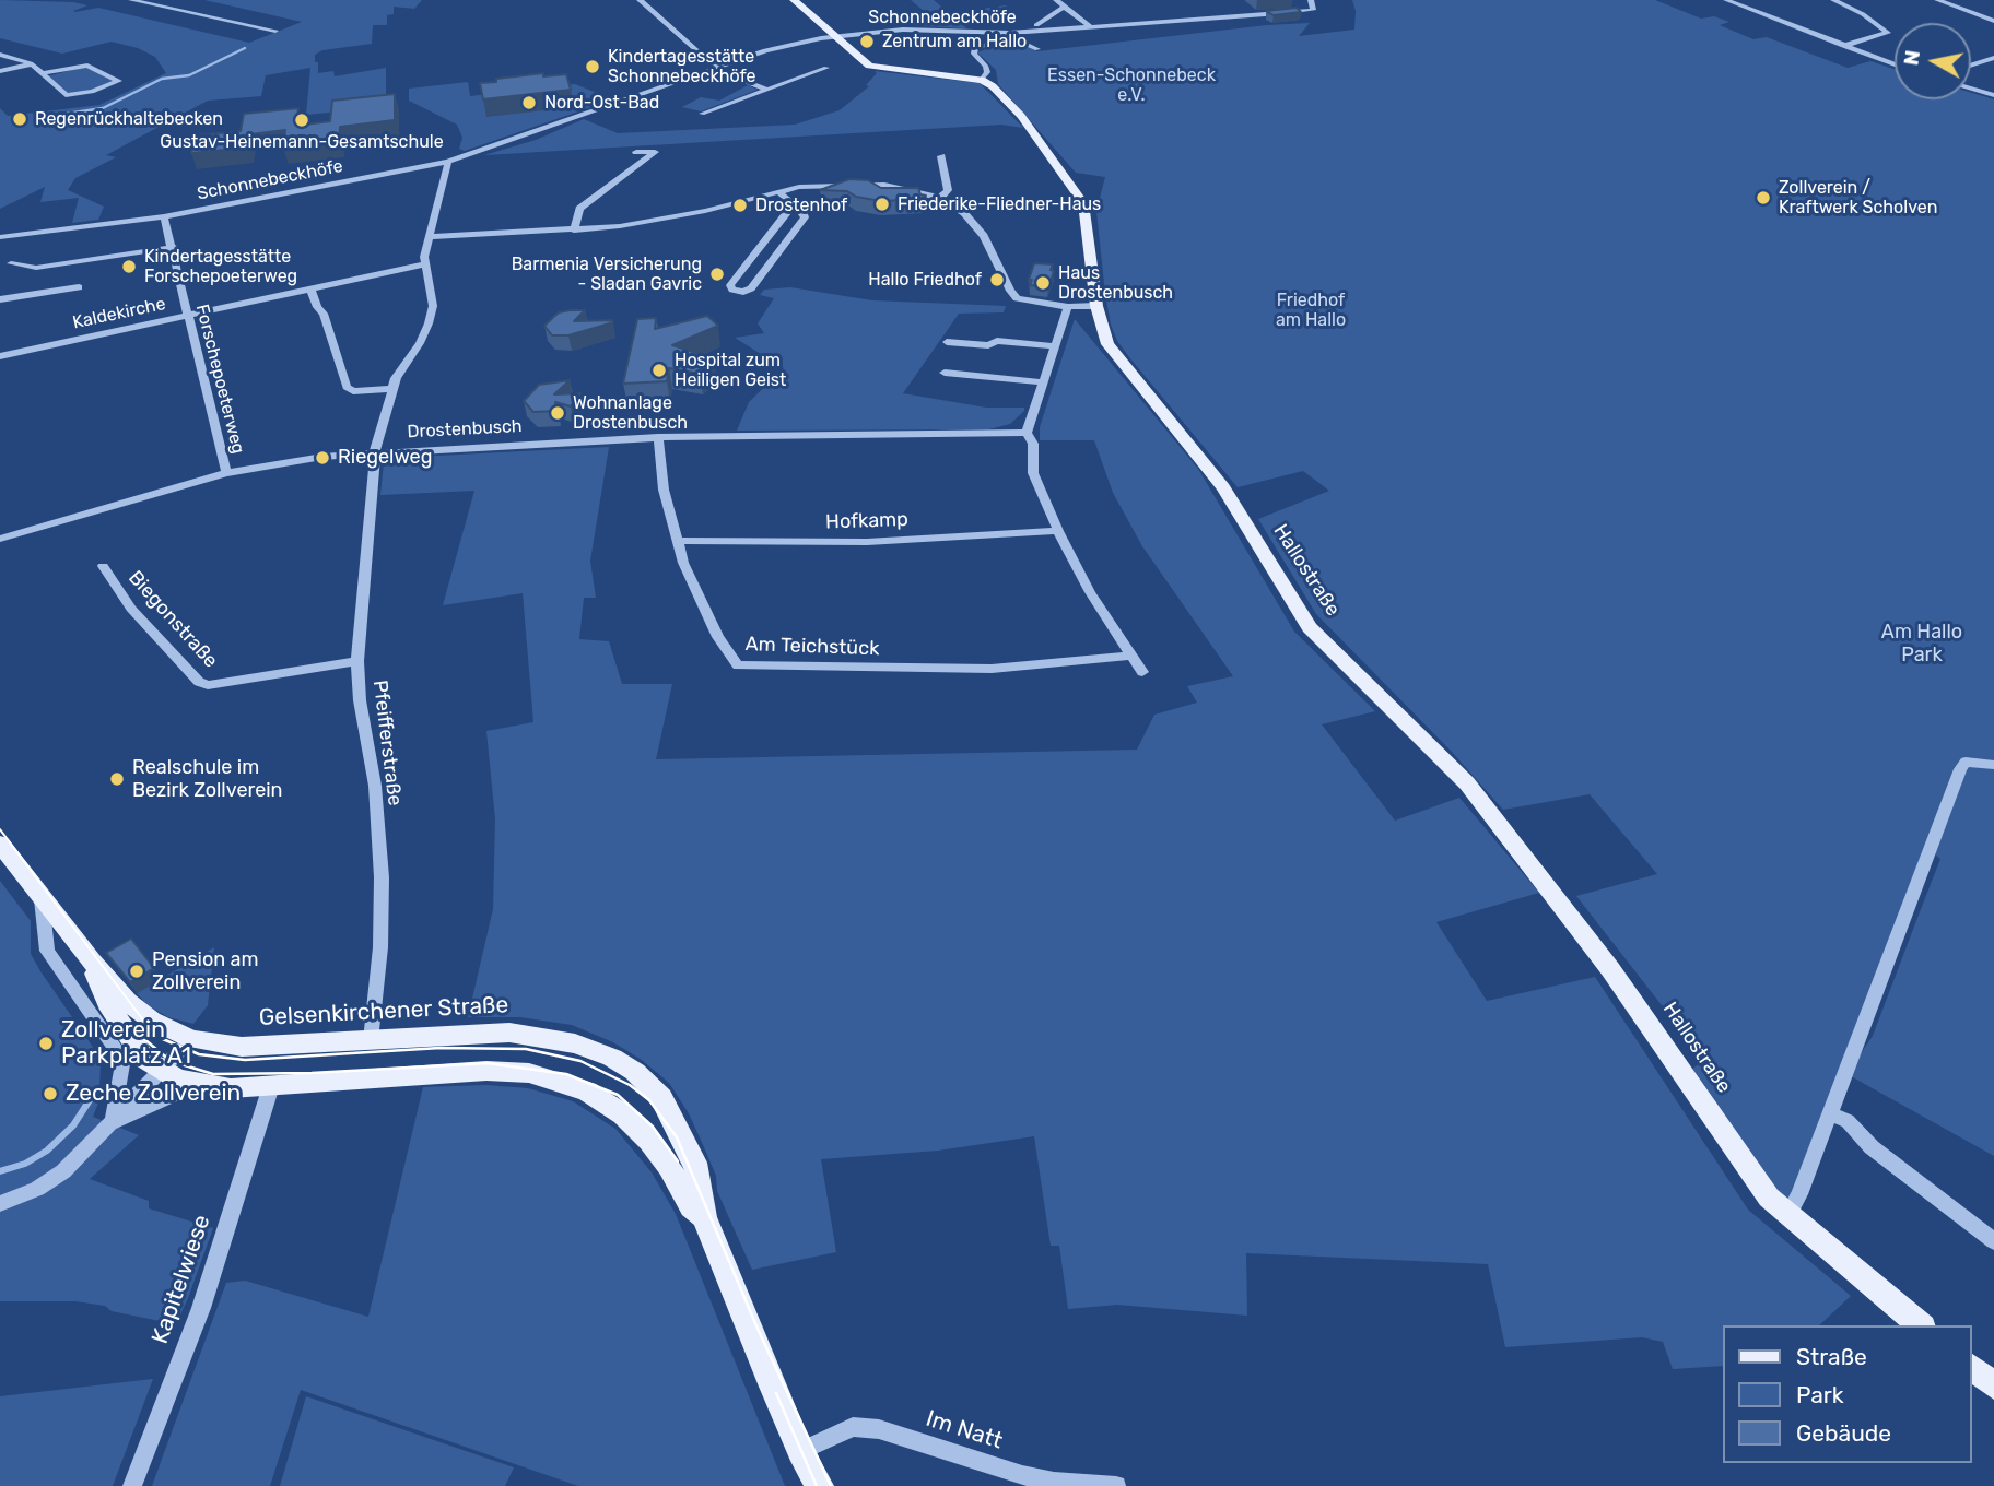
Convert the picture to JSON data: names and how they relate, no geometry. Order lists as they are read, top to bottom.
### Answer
{
  "streets": {
    "main road": ["Hallostraße", "Gelsenkirchener Straße"],
    "street": [
      "Schonnebeckhöfe",
      "Kaldekirche",
      "Forschepoeterweg",
      "Drostenbusch",
      "Hofkamp",
      "Biegonstraße",
      "Am Teichstück",
      "Pfeifferstraße",
      "Kapitelwiese",
      "Im Natt"
    ]
  },
  "crossings": [
    ["Schonnebeckhöfe", "Forschepoeterweg"],
    ["Kaldekirche", "Forschepoeterweg"],
    ["Forschepoeterweg", "Drostenbusch"],
    ["Drostenbusch", "Am Teichstück"],
    ["Drostenbusch", "Pfeifferstraße"],
    ["Hofkamp", "Am Teichstück"],
    ["Biegonstraße", "Pfeifferstraße"],
    ["Pfeifferstraße", "Gelsenkirchener Straße"],
    ["Gelsenkirchener Straße", "Kapitelwiese"],
    ["Gelsenkirchener Straße", "Im Natt"]
  ],
  "parks": ["Essen-Schonnebeck e.V.", "Friedhof am Hallo", "Am Hallo Park"],
  "places": [
    "Zentrum am Hallo",
    "Kindertagesstätte Schonnebeckhöfe",
    "Nord-Ost-Bad",
    "Regenrückhaltebecken",
    "Gustav-Heinemann-Gesamtschule",
    "Zollverein / Kraftwerk Scholven",
    "Friederike-Fliedner-Haus",
    "Drostenhof",
    "Kindertagesstätte Forschepoeterweg",
    "Barmenia Versicherung - Sladan Gavric",
    "Hallo Friedhof",
    "Haus Drostenbusch",
    "Hospital zum Heiligen Geist",
    "Wohnanlage Drostenbusch",
    "Riegelweg",
    "Realschule im Bezirk Zollverein",
    "Pension am Zollverein",
    "Zollverein Parkplatz A1",
    "Zeche Zollverein"
  ],
  "legend": ["Straße", "Park", "Gebäude"],
  "north": "left"
}
